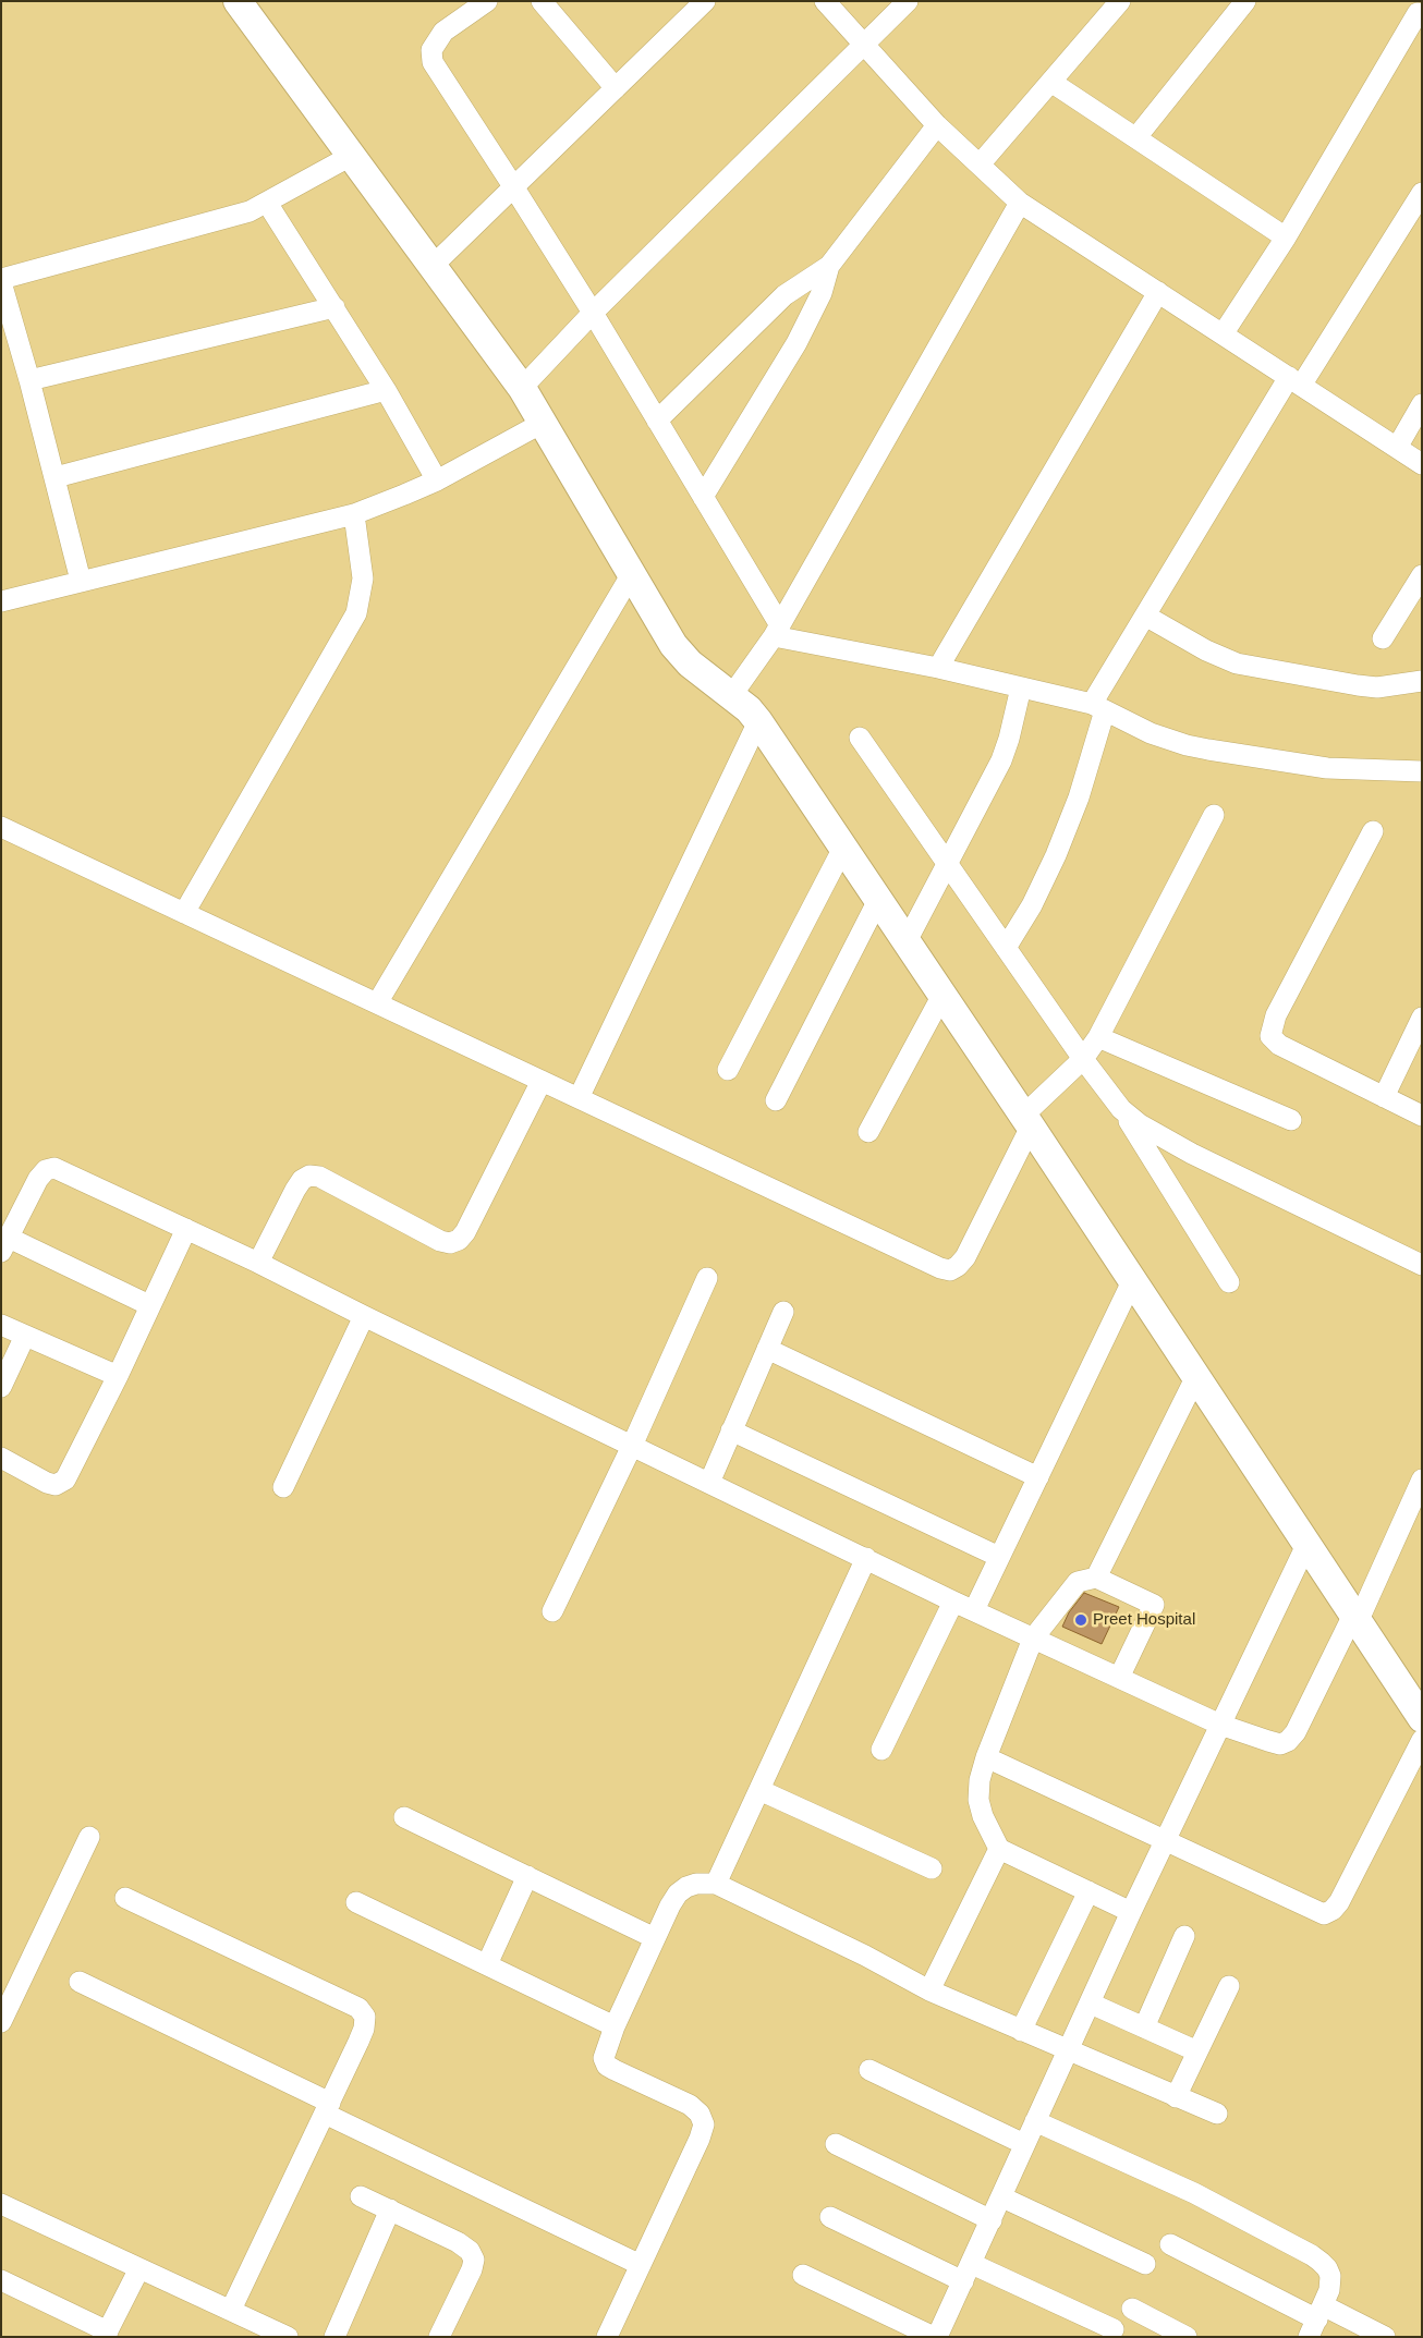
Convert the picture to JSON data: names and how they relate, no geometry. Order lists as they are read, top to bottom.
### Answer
{
  "places": ["Preet Hospital"]
}
